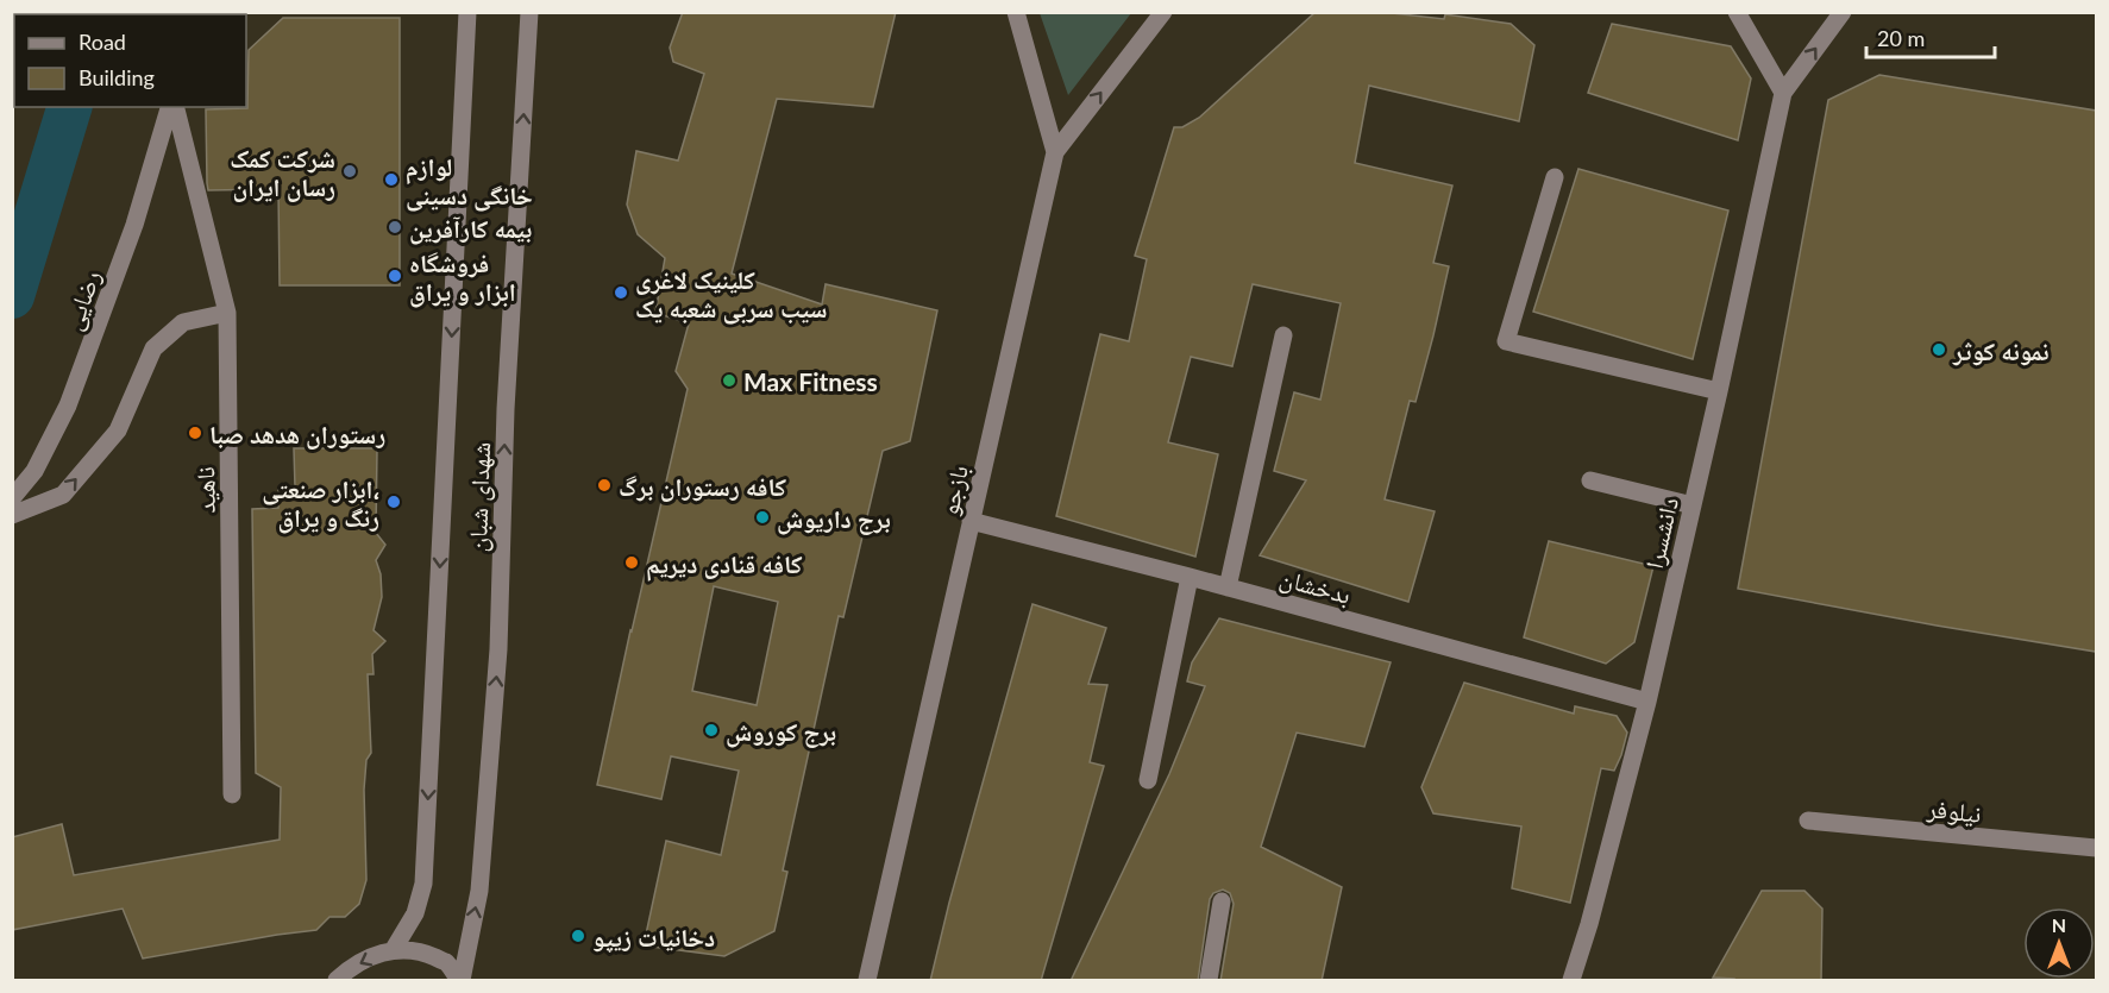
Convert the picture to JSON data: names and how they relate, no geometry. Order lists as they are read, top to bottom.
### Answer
{
  "streets": {
    "street": [
      "رضایی",
      "ناهید",
      "بازجو",
      "شهدای شبان",
      "دانشسرا",
      "بدخشان",
      "نیلوفر"
    ]
  },
  "crossings": [
    ["بازجو", "بدخشان"],
    ["دانشسرا", "بدخشان"]
  ],
  "places": [
    "شرکت کمک رسان ایران",
    "لوازم خانگی دسینی",
    "بیمه کارآفرین",
    "فروشگاه ابزار و یراق",
    "کلینیک لاغری سیب سربی شعبه یک",
    "نمونه کوثر",
    "Max Fitness",
    "رستوران هدهد صبا",
    "کافه رستوران برگ",
    "ابزار صنعتی، رنگ و یراق",
    "برج داریوش",
    "کافه قنادی دیریم",
    "برج کوروش",
    "دخانیات زیپو"
  ],
  "legend": ["Road", "Building"],
  "scale_bar": "20 m",
  "north": "top"
}
